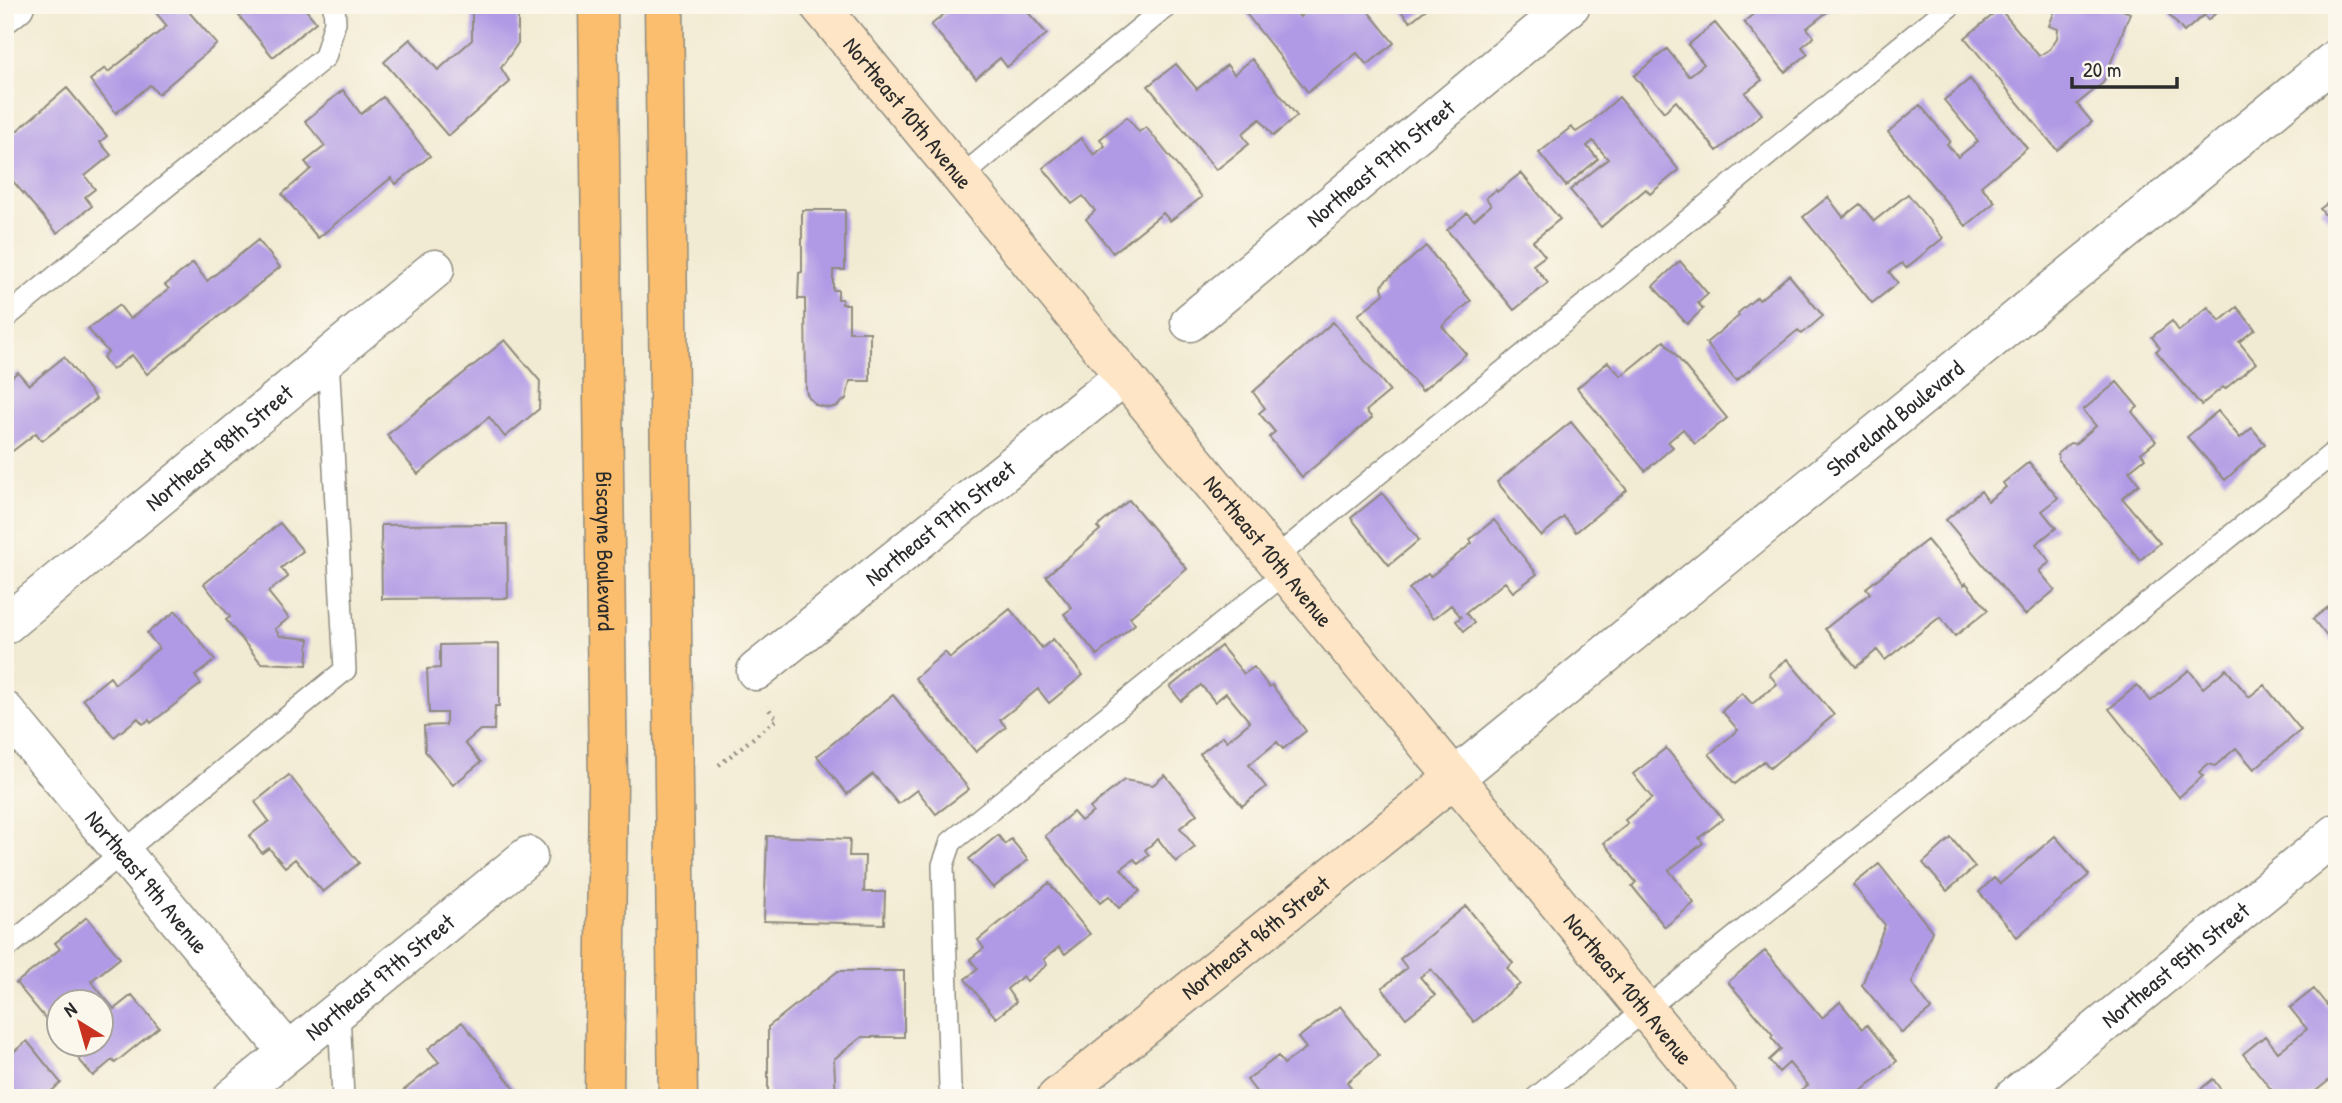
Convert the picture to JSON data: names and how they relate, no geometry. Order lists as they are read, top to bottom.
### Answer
{
  "streets": {
    "main road": ["Biscayne Boulevard"],
    "street": [
      "Northeast 10th Avenue",
      "Northeast 97th Street",
      "Shoreland Boulevard",
      "Northeast 98th Street",
      "Northeast 9th Avenue",
      "Northeast 96th Street",
      "Northeast 95th Street"
    ]
  },
  "crossings": [
    ["Northeast 10th Avenue", "Northeast 97th Street"],
    ["Northeast 10th Avenue", "Shoreland Boulevard"],
    ["Northeast 10th Avenue", "Northeast 96th Street"],
    ["Northeast 97th Street", "Northeast 9th Avenue"],
    ["Shoreland Boulevard", "Northeast 96th Street"]
  ],
  "scale_bar": "20 m",
  "north": "top left"
}
